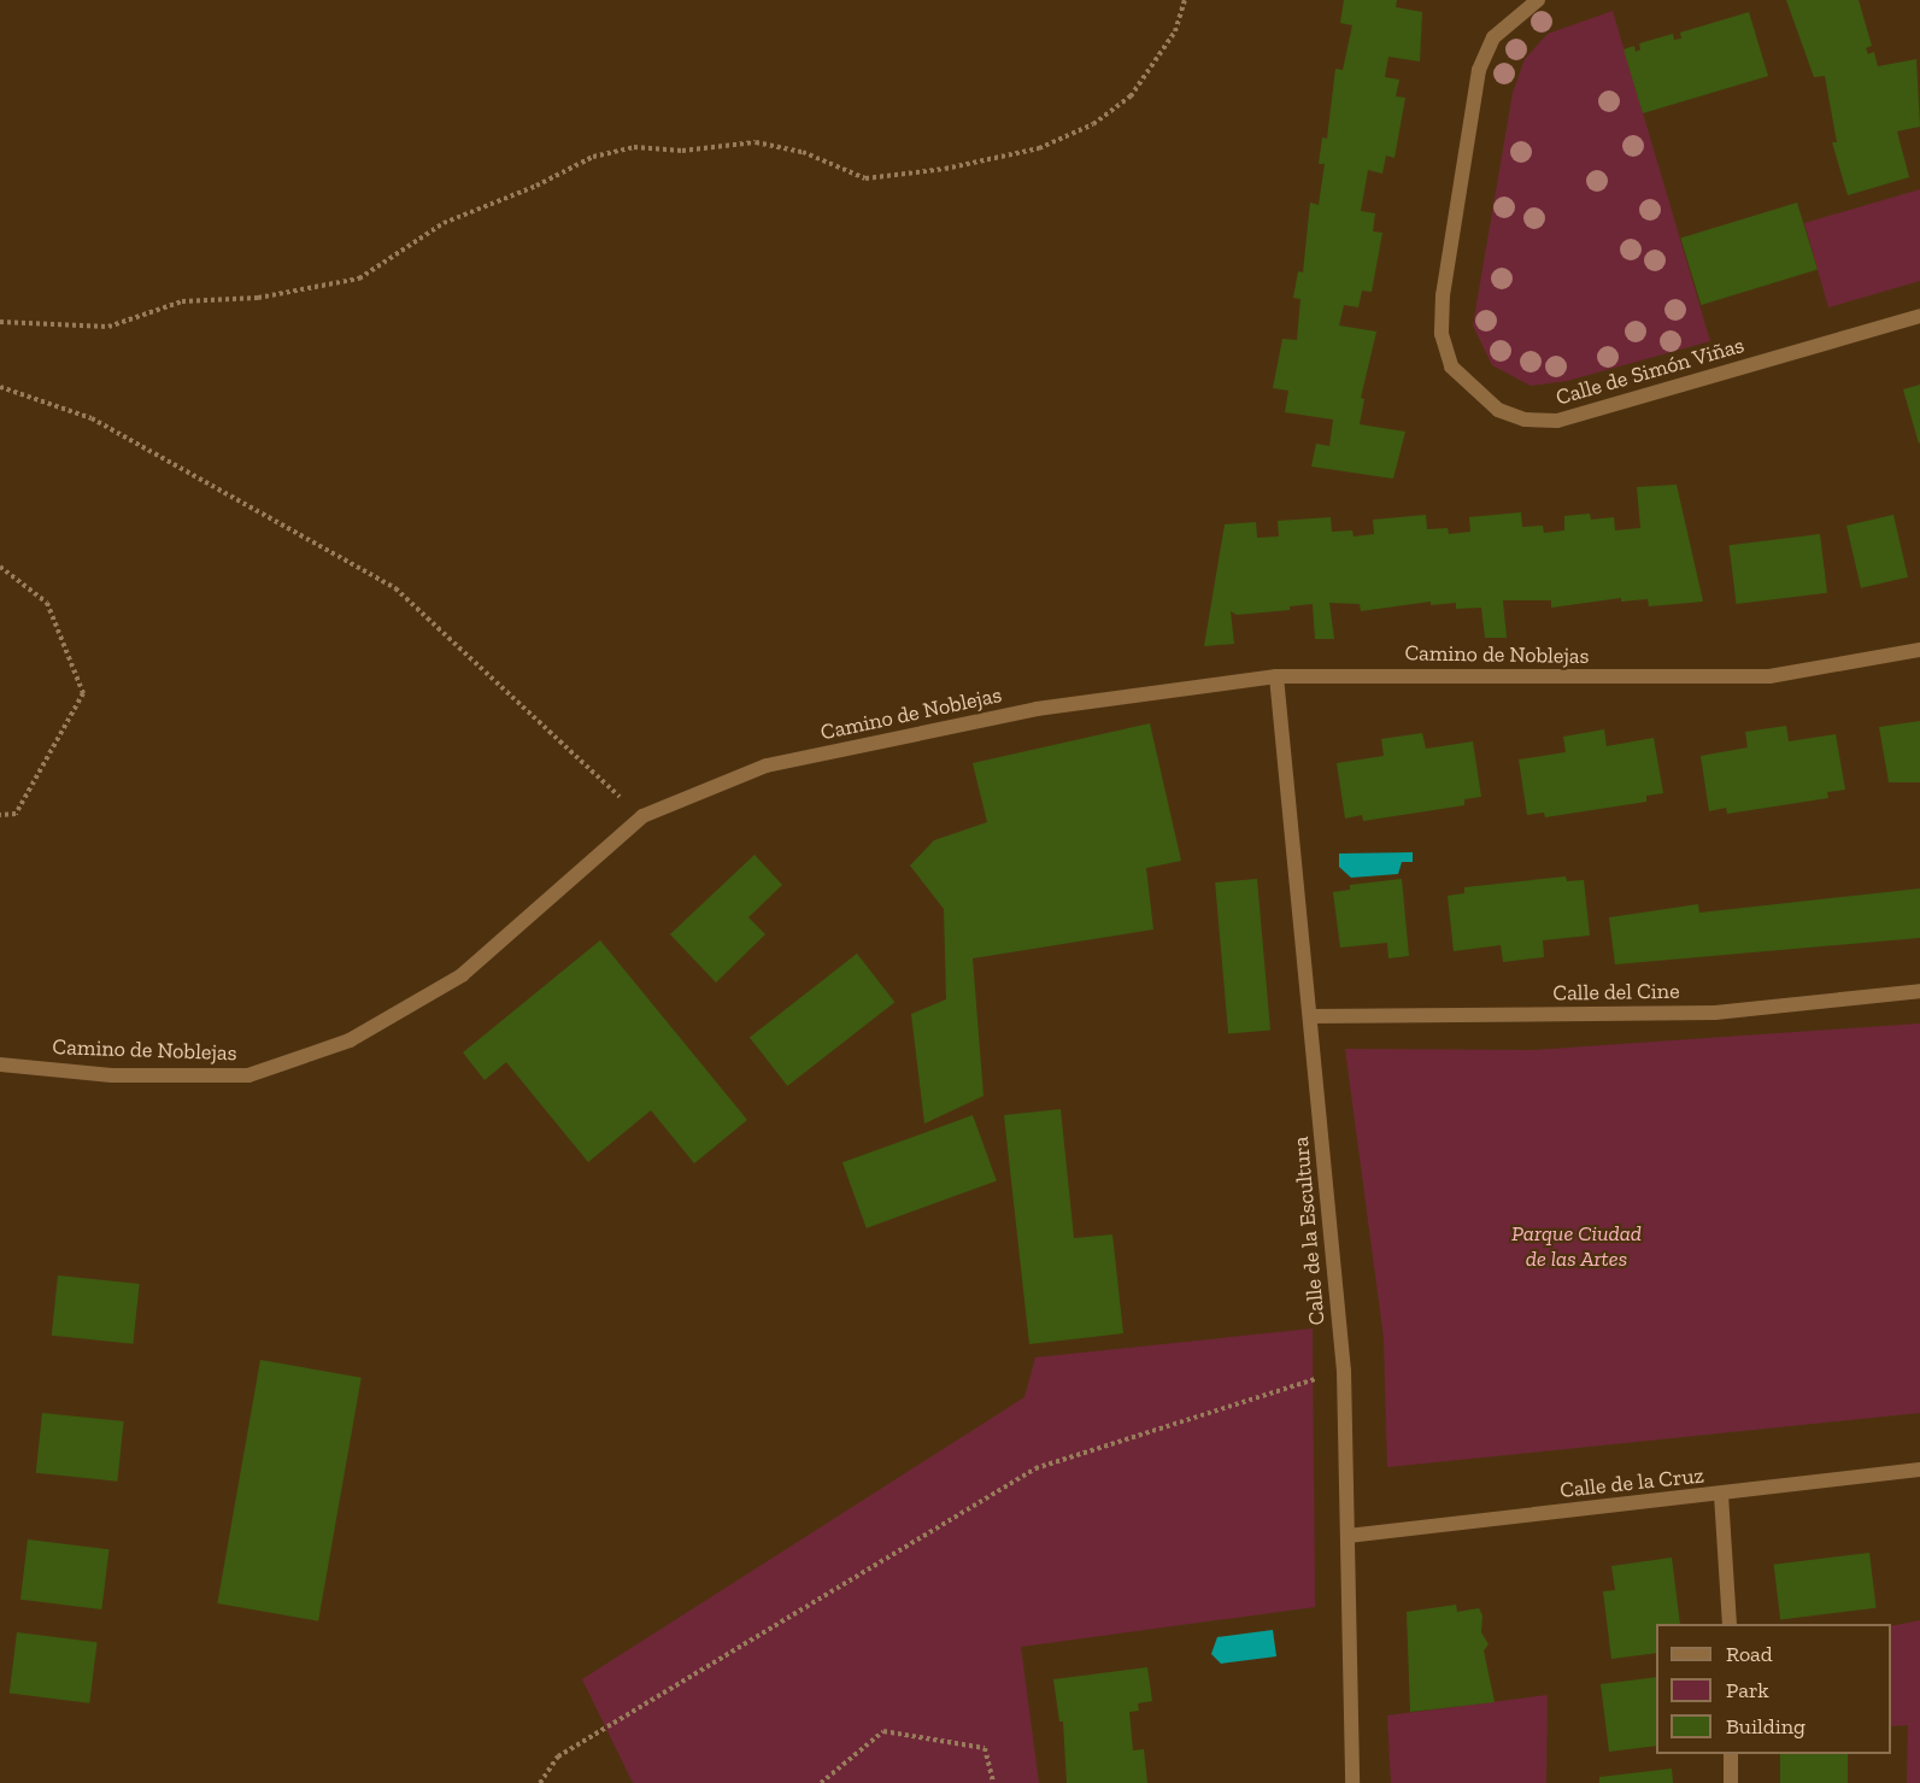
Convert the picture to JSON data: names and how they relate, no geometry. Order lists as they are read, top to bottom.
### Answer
{
  "streets": {
    "street": [
      "Calle de Simón Viñas",
      "Camino de Noblejas",
      "Calle del Cine",
      "Calle de la Escultura",
      "Calle de la Cruz"
    ]
  },
  "crossings": [
    ["Camino de Noblejas", "Calle de la Escultura"],
    ["Calle del Cine", "Calle de la Escultura"],
    ["Calle de la Escultura", "Calle de la Cruz"]
  ],
  "parks": ["Parque Ciudad de las Artes"],
  "legend": ["Road", "Park", "Building"]
}
